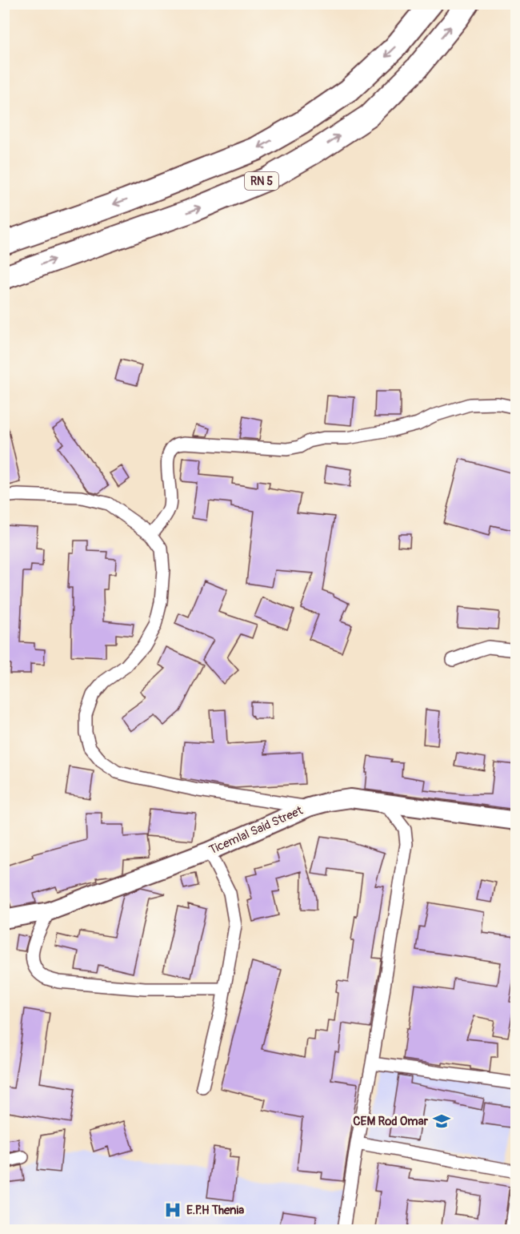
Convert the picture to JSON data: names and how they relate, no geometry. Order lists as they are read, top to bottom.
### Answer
{
  "streets": {
    "highway": ["RN 5"],
    "main road": ["Ticemlal Said Street"]
  },
  "places": {
    "school or university": ["CEM Rod Omar"],
    "hospital": ["E.P.H Thenia"]
  }
}
